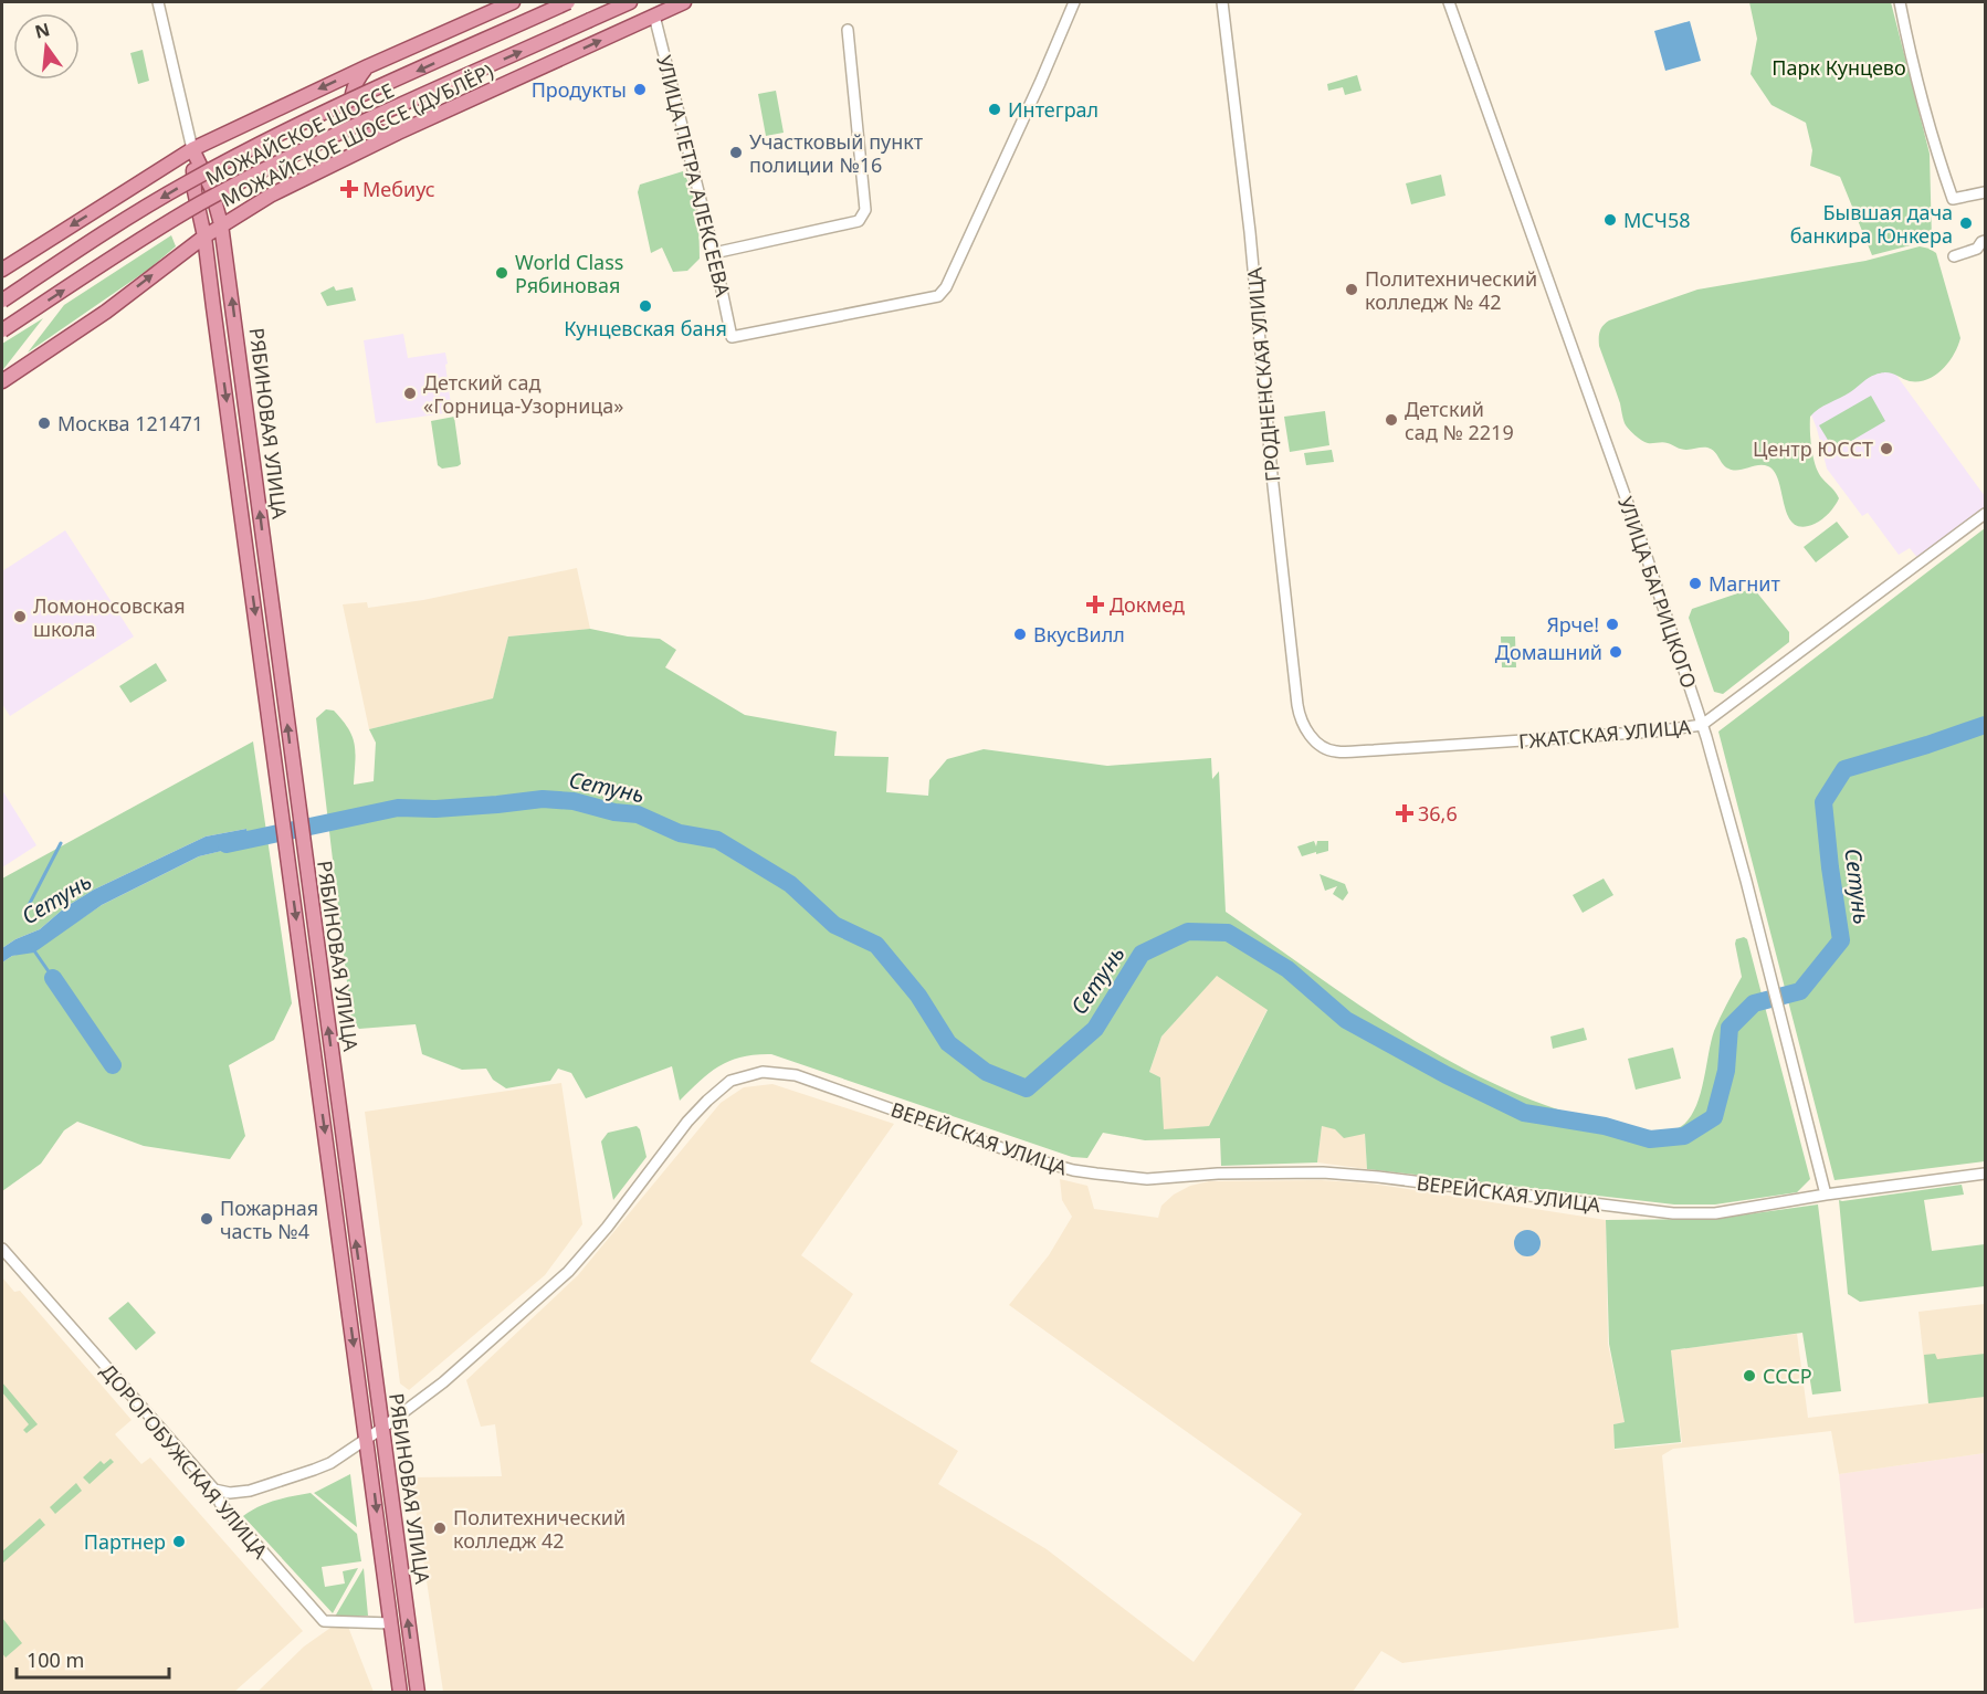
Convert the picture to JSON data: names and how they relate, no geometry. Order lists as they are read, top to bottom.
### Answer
{
  "streets": {
    "main road": ["МОЖАЙСКОЕ ШОССЕ", "МОЖАЙСКОЕ ШОССЕ (ДУБЛЁР)", "РЯБИНОВАЯ УЛИЦА"],
    "street": [
      "УЛИЦА ПЕТРА АЛЕКСЕЕВА",
      "ГРОДНЕНСКАЯ УЛИЦА",
      "УЛИЦА БАГРИЦКОГО",
      "ГЖАТСКАЯ УЛИЦА",
      "ВЕРЕЙСКАЯ УЛИЦА",
      "ДОРОГОБУЖСКАЯ УЛИЦА"
    ]
  },
  "crossings": [
    ["МОЖАЙСКОЕ ШОССЕ (ДУБЛЁР)", "УЛИЦА ПЕТРА АЛЕКСЕЕВА"],
    ["МОЖАЙСКОЕ ШОССЕ (ДУБЛЁР)", "РЯБИНОВАЯ УЛИЦА"],
    ["ГРОДНЕНСКАЯ УЛИЦА", "ГЖАТСКАЯ УЛИЦА"],
    ["РЯБИНОВАЯ УЛИЦА", "ВЕРЕЙСКАЯ УЛИЦА"],
    ["РЯБИНОВАЯ УЛИЦА", "ДОРОГОБУЖСКАЯ УЛИЦА"],
    ["УЛИЦА БАГРИЦКОГО", "ГЖАТСКАЯ УЛИЦА"],
    ["УЛИЦА БАГРИЦКОГО", "ВЕРЕЙСКАЯ УЛИЦА"],
    ["ВЕРЕЙСКАЯ УЛИЦА", "ДОРОГОБУЖСКАЯ УЛИЦА"]
  ],
  "water": ["Сетунь"],
  "parks": ["Парк Кунцево"],
  "places": {
    "other": [
      "Продукты",
      "Интеграл",
      "Участковый пункт полиции №16",
      "МСЧ58",
      "Бывшая дача банкира Юнкера",
      "World Class Рябиновая",
      "Политехнический колледж № 42",
      "Кунцевская баня",
      "Детский сад «Горница-Узорница»",
      "Детский сад № 2219",
      "Москва 121471",
      "Центр ЮССТ",
      "Магнит",
      "Ломоносовская школа",
      "Ярче!",
      "ВкусВилл",
      "Домашний",
      "Пожарная часть №4",
      "СССР",
      "Политехнический колледж 42",
      "Партнер"
    ],
    "health": ["Мебиус", "Докмед", "36,6"]
  },
  "scale_bar": "100 m",
  "north": "top"
}
